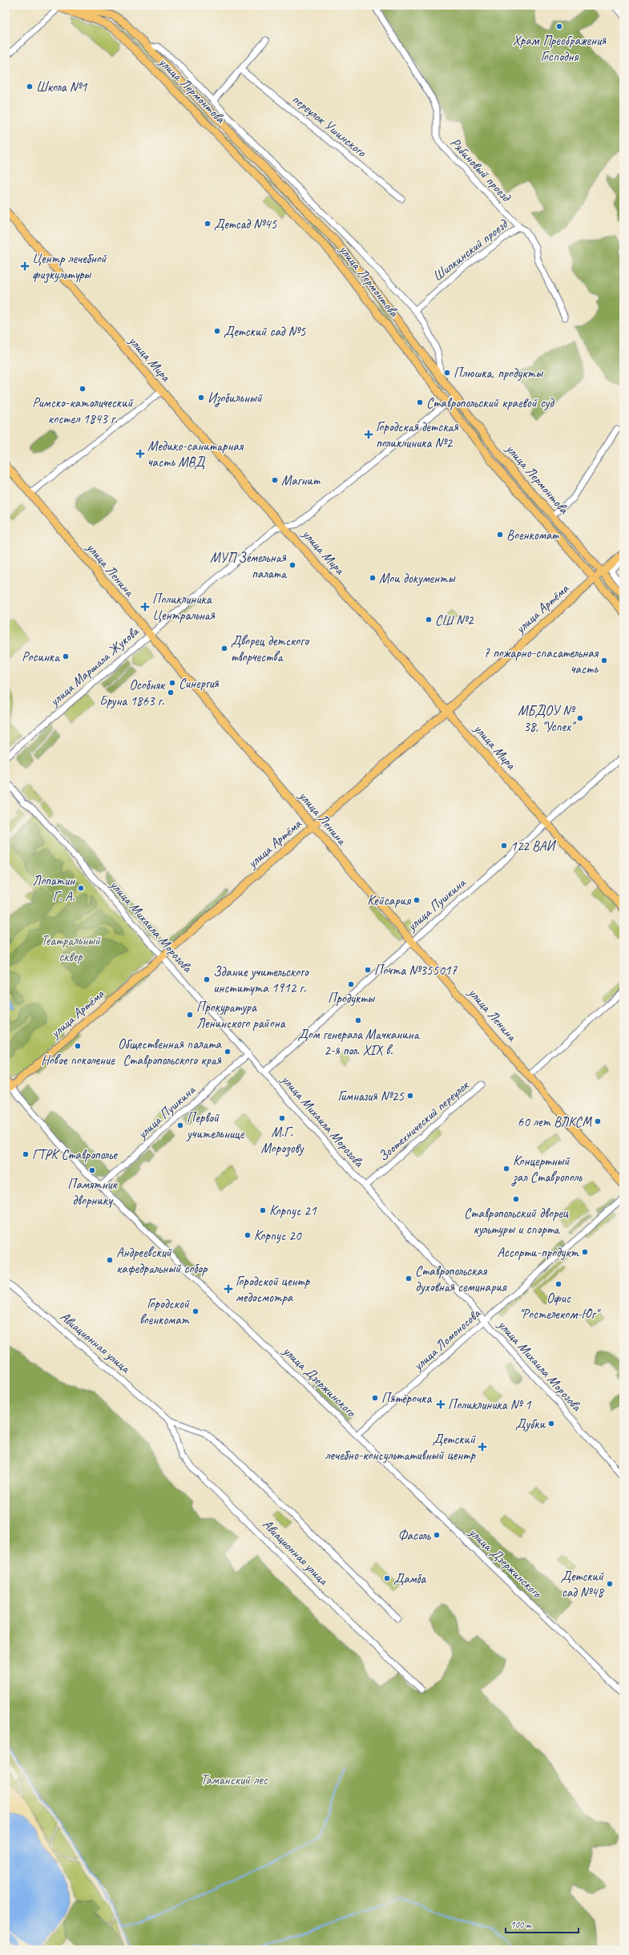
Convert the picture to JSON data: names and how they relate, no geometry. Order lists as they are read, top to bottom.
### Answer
{
  "streets": {
    "main road": [
      "улица Лермонтова",
      "улица Мира",
      "улица Ленина",
      "улица Артёма",
      "улица Дзержинского"
    ],
    "street": [
      "переулок Ушинского",
      "Рябиновый проезд",
      "Шипкинский проезд",
      "улица Маршала Жукова",
      "улица Пушкина",
      "улица Михаила Морозова",
      "Зоотехнический переулок",
      "улица Ломоносова",
      "Авиационная улица"
    ]
  },
  "crossings": [
    ["улица Лермонтова", "улица Артёма"],
    ["улица Лермонтова", "улица Маршала Жукова"],
    ["Рябиновый проезд", "Шипкинский проезд"],
    ["улица Мира", "улица Артёма"],
    ["улица Мира", "улица Маршала Жукова"],
    ["улица Мира", "улица Пушкина"],
    ["улица Ленина", "улица Артёма"],
    ["улица Ленина", "улица Маршала Жукова"],
    ["улица Ленина", "улица Пушкина"],
    ["улица Артёма", "улица Михаила Морозова"],
    ["улица Артёма", "улица Дзержинского"],
    ["улица Пушкина", "улица Михаила Морозова"],
    ["улица Пушкина", "улица Дзержинского"],
    ["улица Михаила Морозова", "Зоотехнический переулок"],
    ["улица Михаила Морозова", "улица Ломоносова"],
    ["улица Ломоносова", "улица Дзержинского"]
  ],
  "parks": ["Театральный сквер", "Таманский лес"],
  "places": {
    "other": [
      "Храм Преображения Господня",
      "Школа №1",
      "Детсад №45",
      "Детский сад №5",
      "Плюшка, продукты",
      "Римско-католический костел 1843 г.",
      "Изобильный",
      "Ставропольский краевой суд",
      "Магнит",
      "Военкомат",
      "МУП Земельная палата",
      "Мои документы",
      "СШ №2",
      "Дворец детского творчества",
      "Росинка",
      "7 пожарно-спасательная часть",
      "Синергия",
      "Особняк Бруна 1863 г.",
      "МБДОУ № 38, \"Успех\"",
      "122 ВАИ",
      "Лопатин Г. А.",
      "Кейсария",
      "Почта №355017",
      "Здание учительского института 1912 г.",
      "Продукты",
      "Прокуратура Ленинского района",
      "Дом генерала Мачканина 2-я пол. XIX в.",
      "Новое поколение",
      "Общественная палата Ставропольского края",
      "Гимназия №25",
      "М.Г. Морозову",
      "60 лет ВЛКСМ",
      "Первой учительнице",
      "ГТРК Ставрополье",
      "Концертный зал Ставрополь",
      "Памятник дворнику",
      "Ставропольский дворец культуры и спорта",
      "Корпус 21",
      "Корпус 20",
      "Ассорти-продукт",
      "Андреевский кафедральный собор",
      "Ставропольская духовная семинария",
      "Офис \"Ростелеком-Юг\"",
      "Городской военкомат",
      "Пятёрочка",
      "Дубки",
      "Фасоль",
      "Дамба",
      "Детский сад №48"
    ],
    "health": [
      "Центр лечебной физкультуры",
      "Городская детская поликлиника №2",
      "Медико-санитарная часть МВД",
      "Поликлиника Центральная",
      "Городской центр медосмотра",
      "Поликлиника № 1",
      "Детский лечебно-консультативный центр"
    ]
  },
  "scale_bar": "100 m"
}
